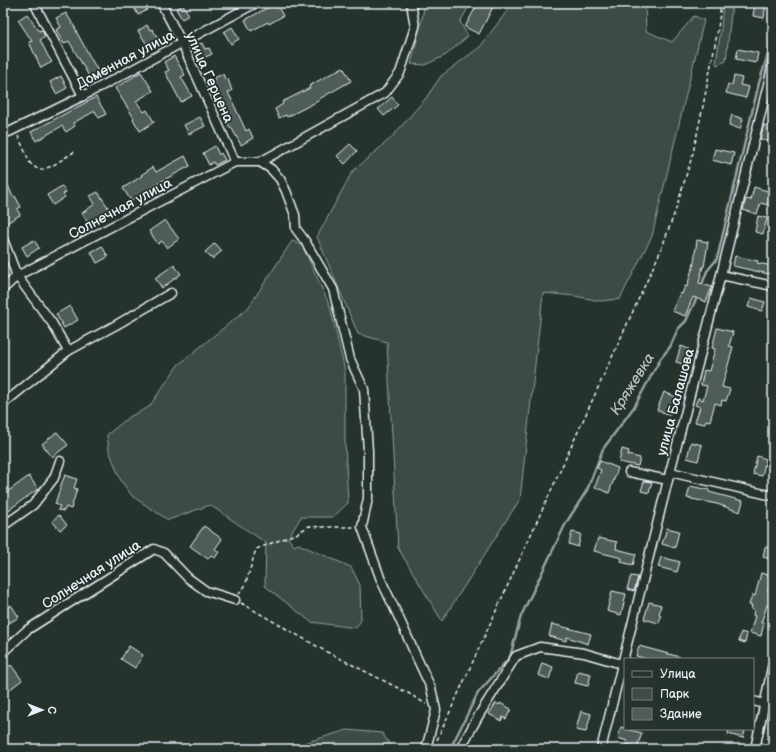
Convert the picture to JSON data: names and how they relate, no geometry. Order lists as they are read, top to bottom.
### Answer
{
  "streets": {
    "street": [
      "Доменная улица",
      "улица Герцена",
      "Солнечная улица",
      "улица Балашова"
    ]
  },
  "crossings": [
    ["Доменная улица", "улица Герцена"],
    ["улица Герцена", "Солнечная улица"]
  ],
  "water": ["Кряжевка"],
  "legend": ["Улица", "Парк", "Здание"],
  "north": "right"
}
